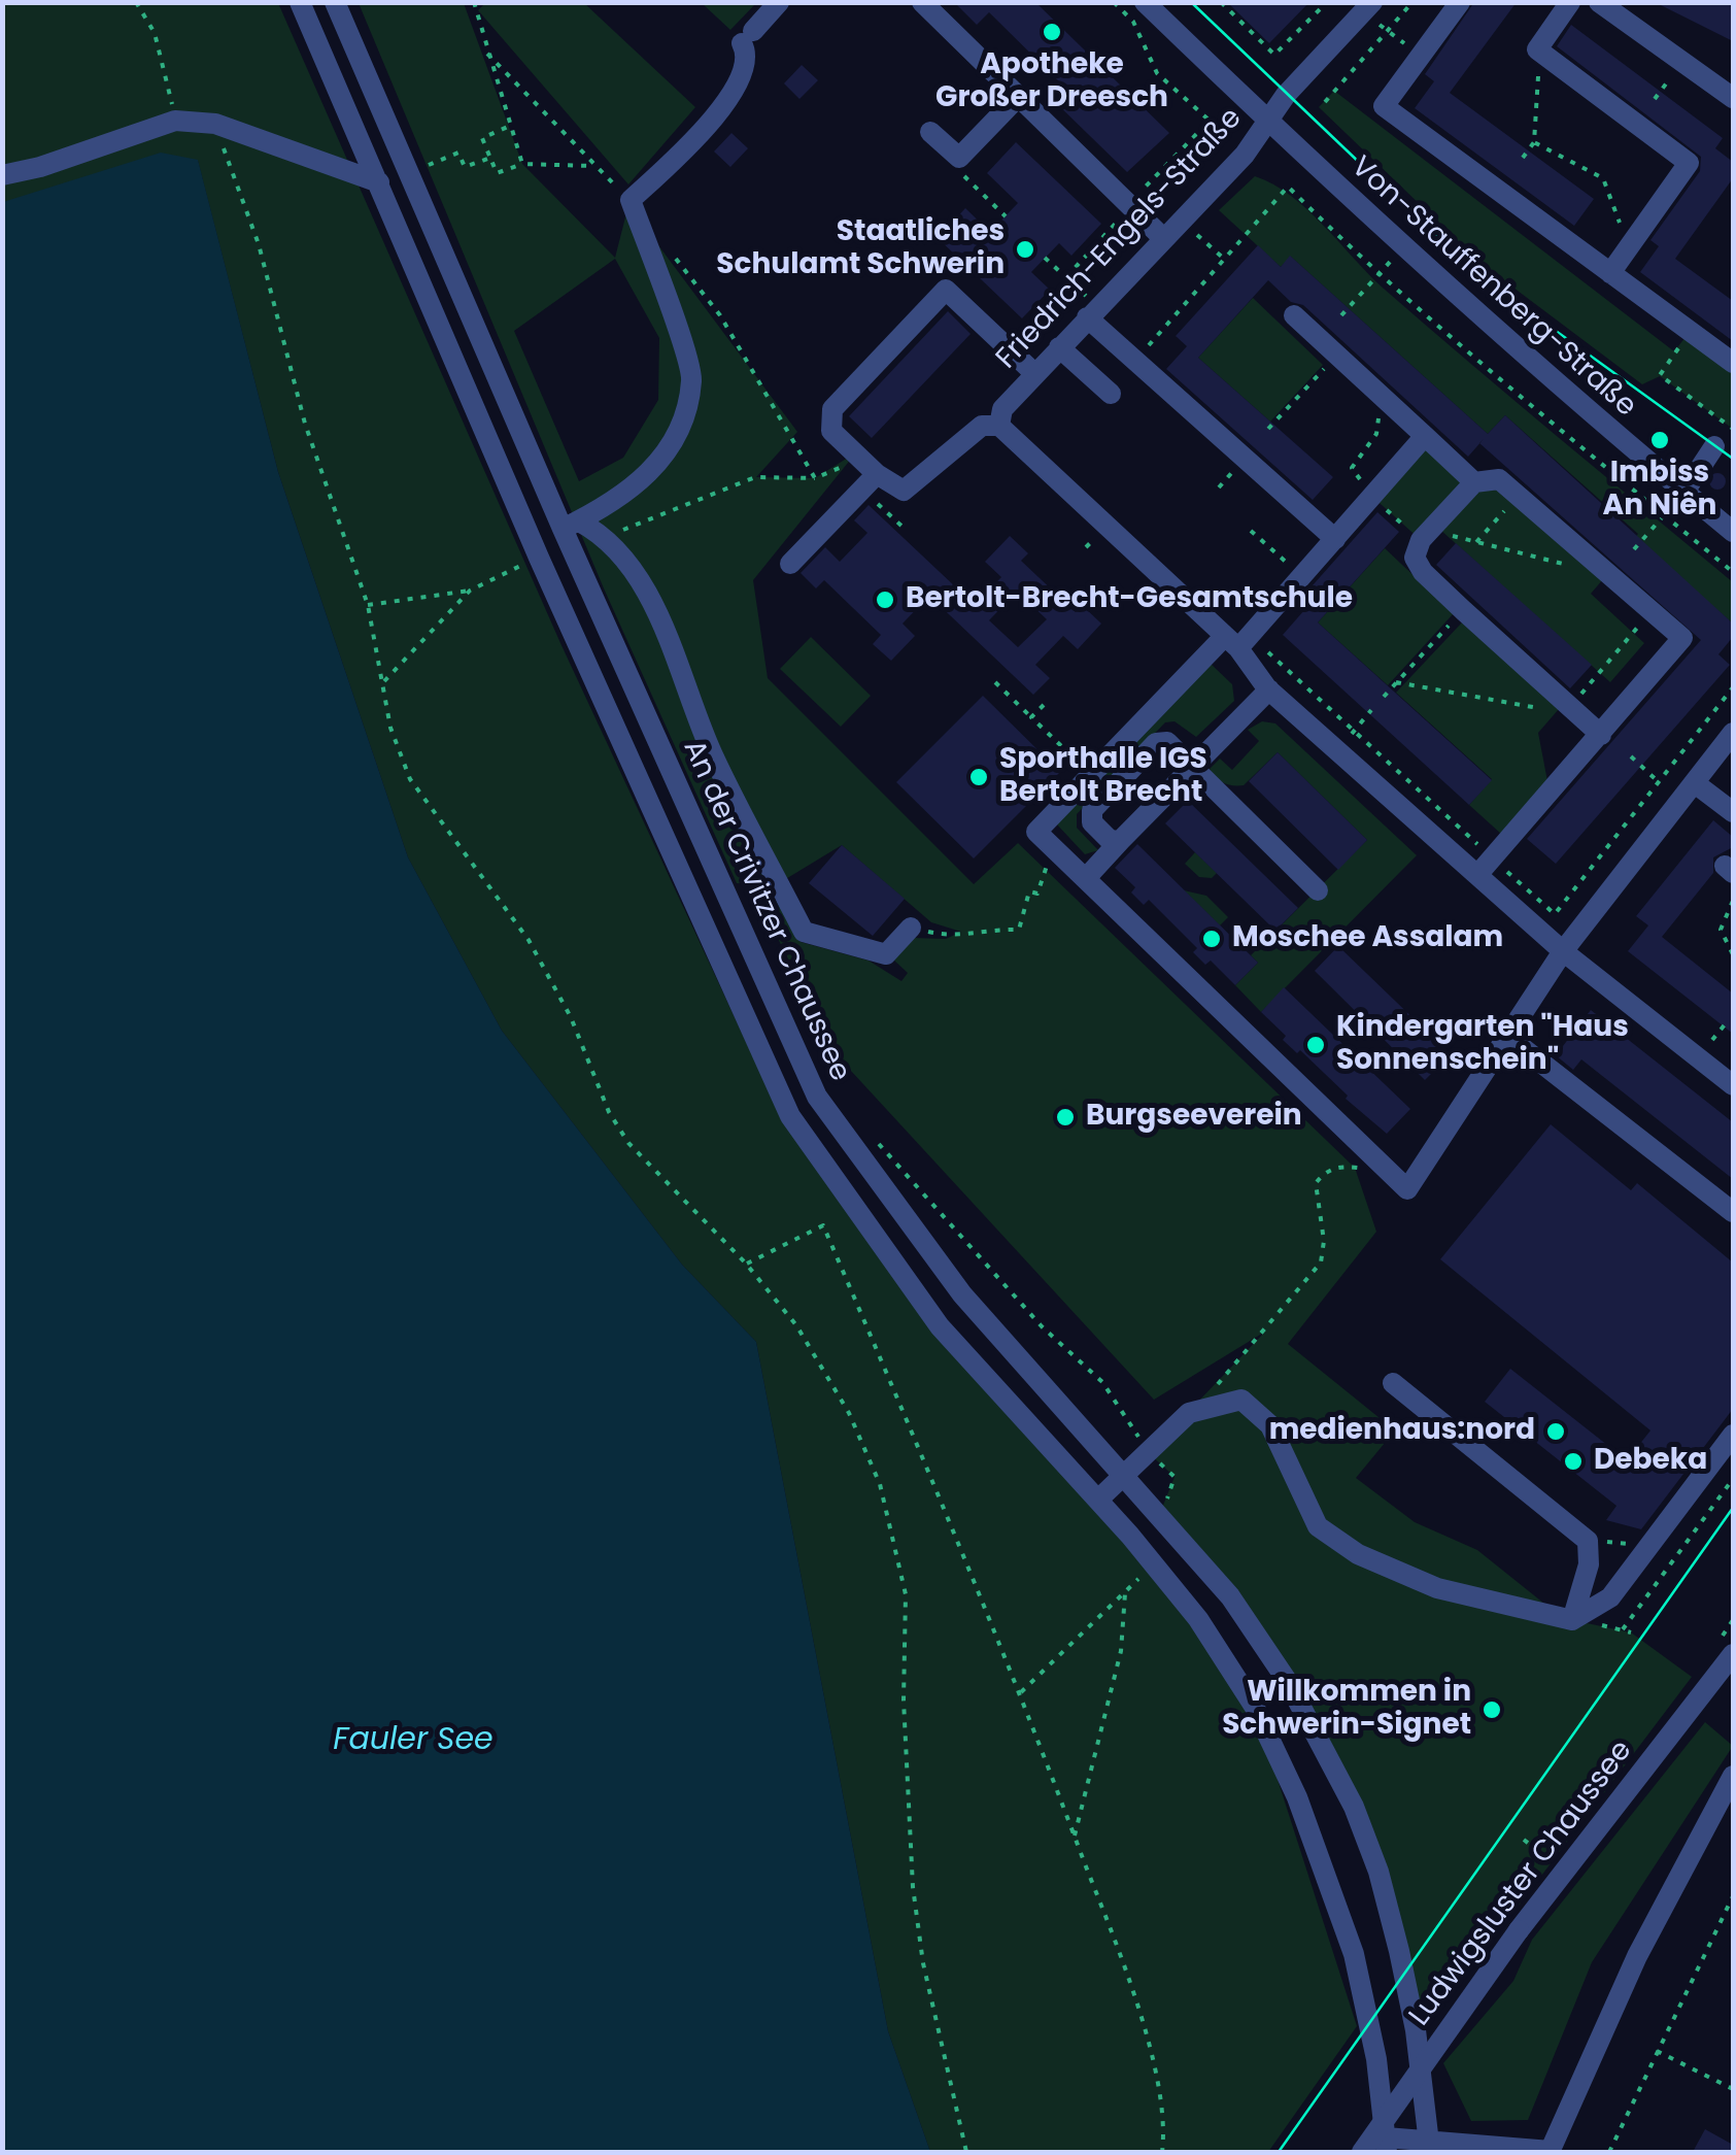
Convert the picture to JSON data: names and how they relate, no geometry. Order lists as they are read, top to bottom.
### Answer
{
  "streets": {
    "street": [
      "Friedrich-Engels-Straße",
      "Von-Stauffenberg-Straße",
      "An der Crivitzer Chaussee",
      "Ludwigsluster Chaussee"
    ]
  },
  "crossings": [
    ["Friedrich-Engels-Straße", "Von-Stauffenberg-Straße"]
  ],
  "water": ["Fauler See"],
  "places": [
    "Apotheke Großer Dreesch",
    "Staatliches Schulamt Schwerin",
    "Imbiss An Niên",
    "Bertolt-Brecht-Gesamtschule",
    "Sporthalle IGS Bertolt Brecht",
    "Moschee Assalam",
    "Kindergarten \"Haus Sonnenschein\"",
    "Burgseeverein",
    "medienhaus:nord",
    "Debeka",
    "Willkommen in Schwerin-Signet"
  ]
}
